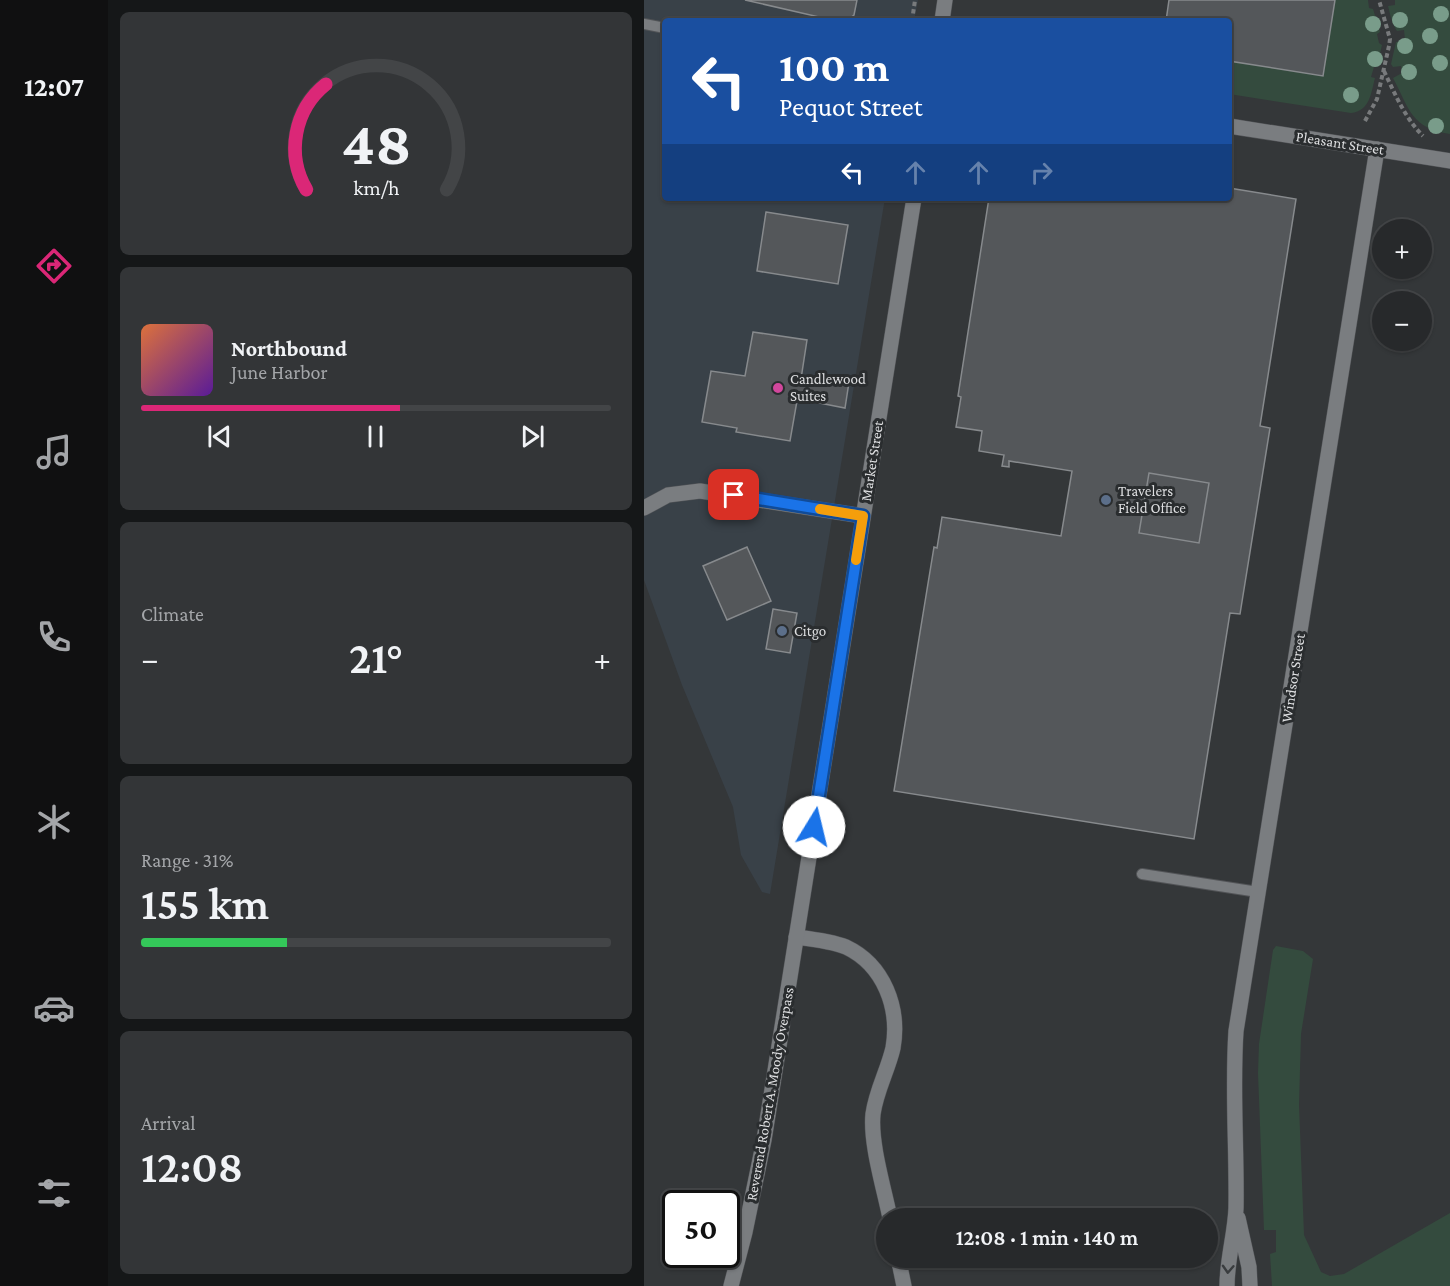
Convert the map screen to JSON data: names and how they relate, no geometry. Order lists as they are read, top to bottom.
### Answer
{
  "streets": {
    "main road": [
      "Pleasant Street",
      "Market Street",
      "Windsor Street",
      "Reverend Robert A. Moody Overpass"
    ]
  },
  "crossings": [
    ["Pleasant Street", "Windsor Street"],
    ["Market Street", "Reverend Robert A. Moody Overpass"]
  ],
  "places": ["Candlewood Suites", "Travelers Field Office", "Citgo"],
  "page": {
    "tabs": "12:07",
    "turn": ["100 m", "Pequot Street"],
    "map_buttons": ["+", "−"],
    "song": ["Northbound", "June Harbor"],
    "tile": [
      "Climate",
      ["Range · 31%", "155 km"],
      ["Arrival", "12:08"]
    ],
    "heat": ["−", "21°", "+"],
    "limit": "50",
    "trip": "12:08 · 1 min · 140 m",
    "gauge": ["48", "km/h"]
  }
}
